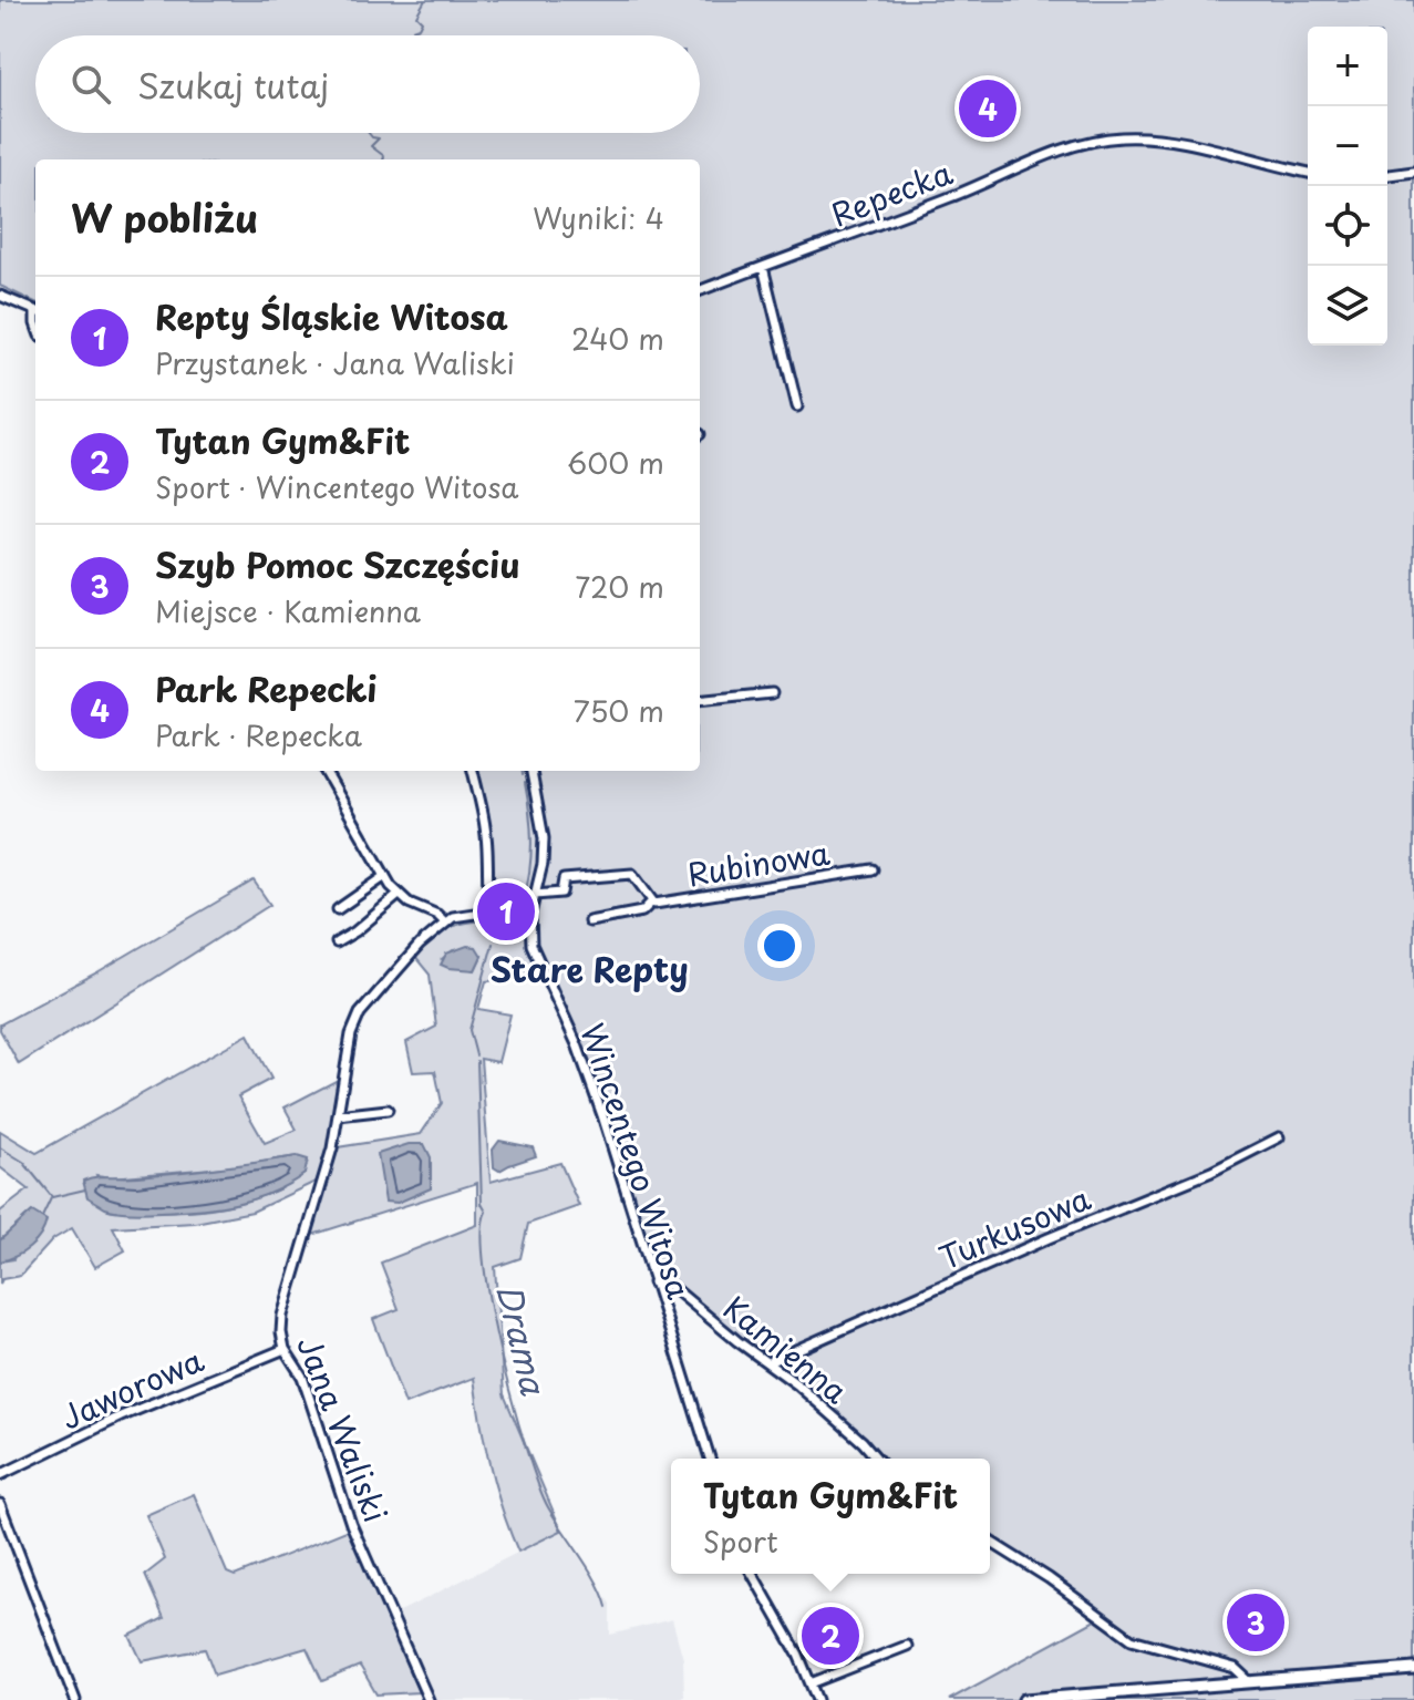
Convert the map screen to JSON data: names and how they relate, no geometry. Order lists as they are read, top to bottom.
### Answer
{
  "streets": {
    "street": [
      "Repecka",
      "Rubinowa",
      "Wincentego Witosa",
      "Turkusowa",
      "Kamienna",
      "Jaworowa",
      "Jana Waliski"
    ]
  },
  "crossings": [
    ["Rubinowa", "Wincentego Witosa"],
    ["Wincentego Witosa", "Kamienna"],
    ["Turkusowa", "Kamienna"],
    ["Jaworowa", "Jana Waliski"]
  ],
  "districts": ["Stare Repty"],
  "water": ["Drama"],
  "page": {
    "map_buttons": ["+", "−"],
    "search": "Szukaj tutaj",
    "pins": [
      "4",
      "1",
      "3",
      "2"
    ],
    "heading": ["W pobliżu", "Wyniki: 4"],
    "list": [
      {
        "mark": "1",
        "name": "Repty Śląskie Witosa",
        "note": "Przystanek · Jana Waliski",
        "value": "240 m"
      },
      {
        "mark": "2",
        "name": "Tytan Gym&Fit",
        "note": "Sport · Wincentego Witosa",
        "value": "600 m"
      },
      {
        "mark": "3",
        "name": "Szyb Pomoc Szczęściu",
        "note": "Miejsce · Kamienna",
        "value": "720 m"
      },
      {
        "mark": "4",
        "name": "Park Repecki",
        "note": "Park · Repecka",
        "value": "750 m"
      }
    ],
    "popup": ["Tytan Gym&Fit", "Sport"]
  }
}
